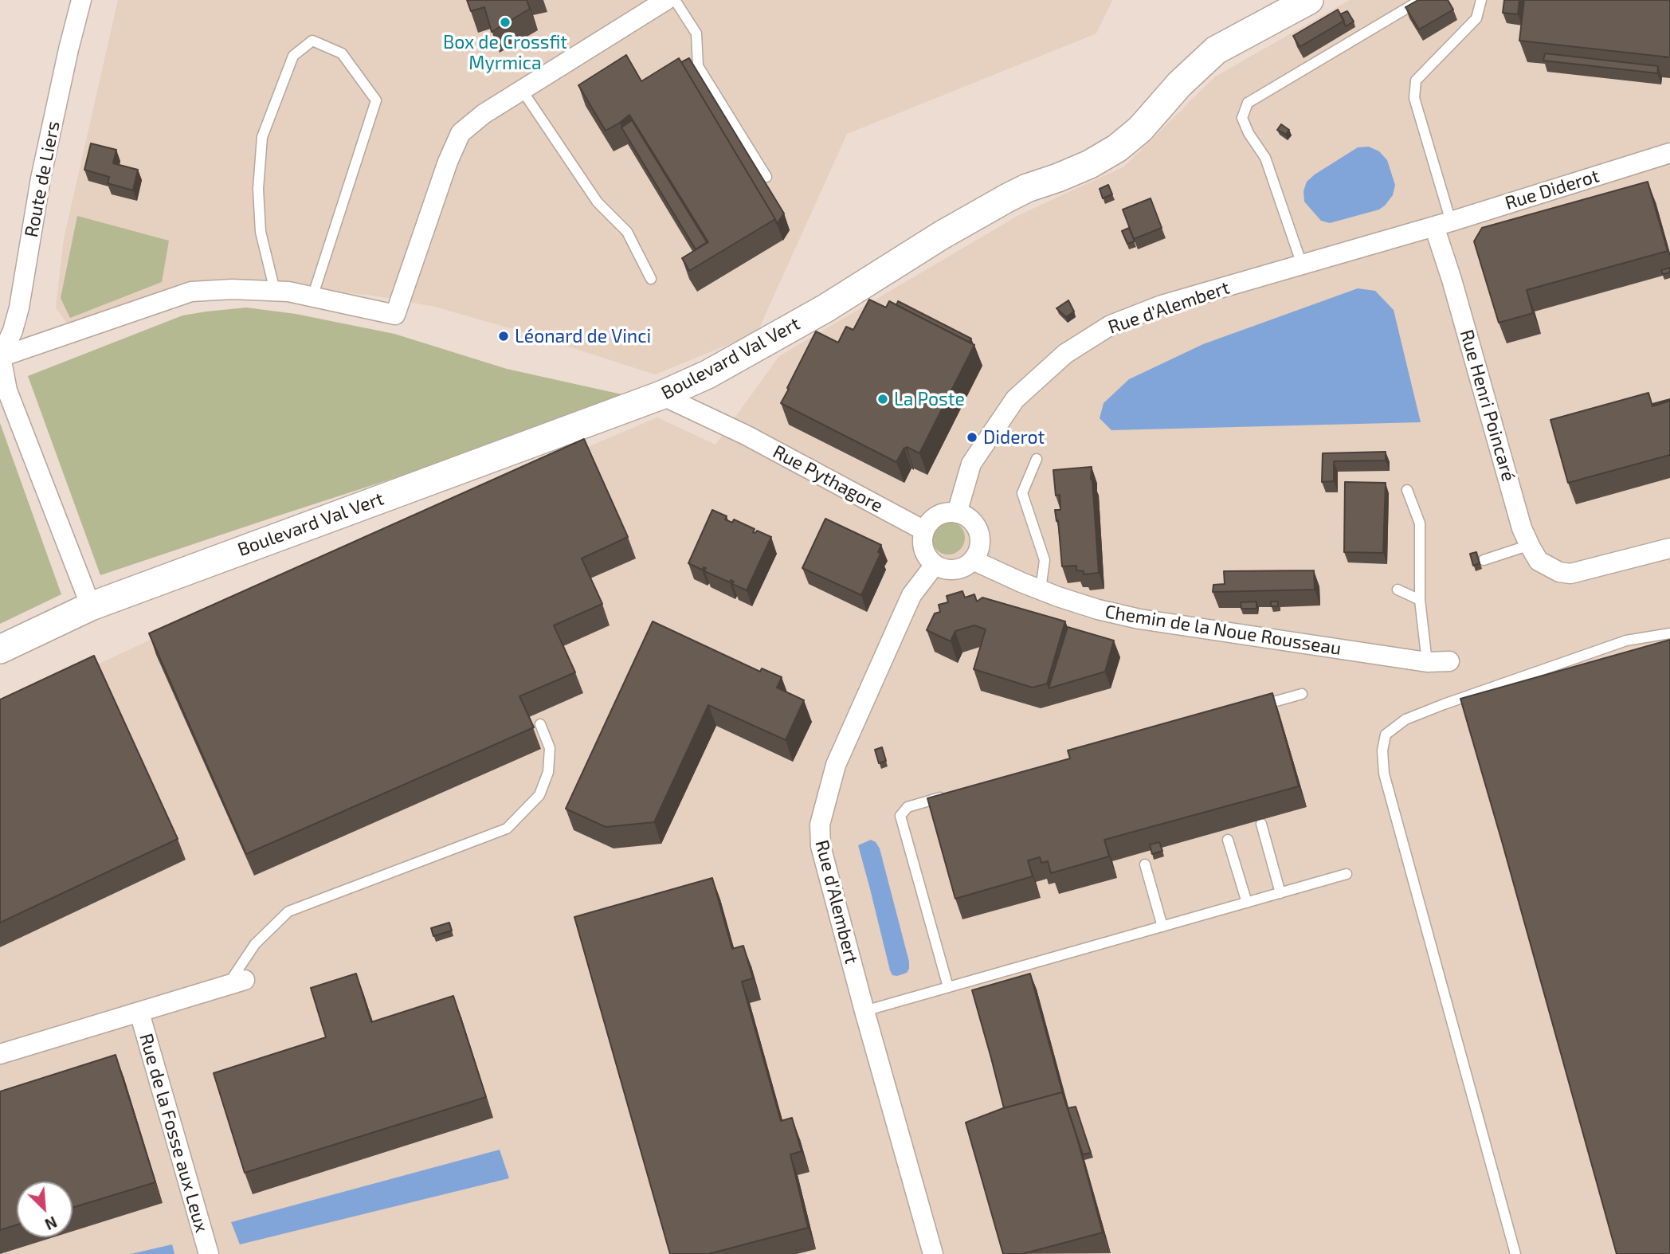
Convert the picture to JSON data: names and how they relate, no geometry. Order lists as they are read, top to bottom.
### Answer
{
  "streets": {
    "street": [
      "Route de Liers",
      "Rue Diderot",
      "Rue d'Alembert",
      "Boulevard Val Vert",
      "Rue Henri Poincaré",
      "Rue Pythagore",
      "Chemin de la Noue Rousseau",
      "Rue de la Fosse aux Leux"
    ]
  },
  "crossings": [
    ["Rue Diderot", "Rue d'Alembert"],
    ["Rue Diderot", "Rue Henri Poincaré"],
    ["Rue d'Alembert", "Rue Henri Poincaré"],
    ["Rue d'Alembert", "Rue Pythagore"],
    ["Rue d'Alembert", "Chemin de la Noue Rousseau"],
    ["Boulevard Val Vert", "Rue Pythagore"],
    ["Rue Pythagore", "Chemin de la Noue Rousseau"]
  ],
  "places": [
    "Box de Crossfit Myrmica",
    "Léonard de Vinci",
    "La Poste",
    "Diderot"
  ],
  "north": "bottom right"
}
